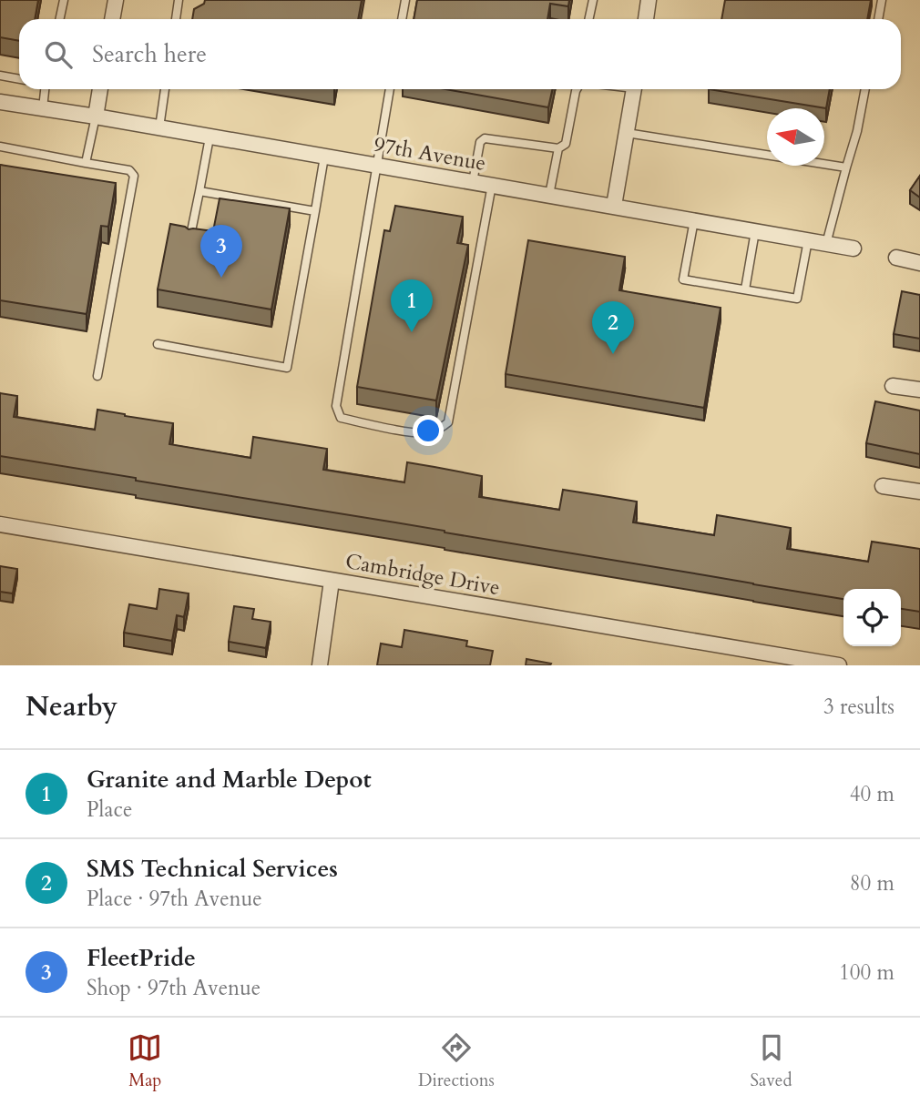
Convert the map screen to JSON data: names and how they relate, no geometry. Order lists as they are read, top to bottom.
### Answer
{
  "streets": {
    "street": ["97th Avenue", "Cambridge Drive"]
  },
  "north": "left",
  "page": {
    "search": "Search here",
    "pins": ["3", "1", "2"],
    "heading": ["Nearby", "3 results"],
    "list": [
      {
        "mark": "1",
        "name": "Granite and Marble Depot",
        "note": "Place",
        "value": "40 m"
      },
      {
        "mark": "2",
        "name": "SMS Technical Services",
        "note": "Place · 97th Avenue",
        "value": "80 m"
      },
      {
        "mark": "3",
        "name": "FleetPride",
        "note": "Shop · 97th Avenue",
        "value": "100 m"
      }
    ],
    "nav": ["Map", "Directions", "Saved"]
  }
}
